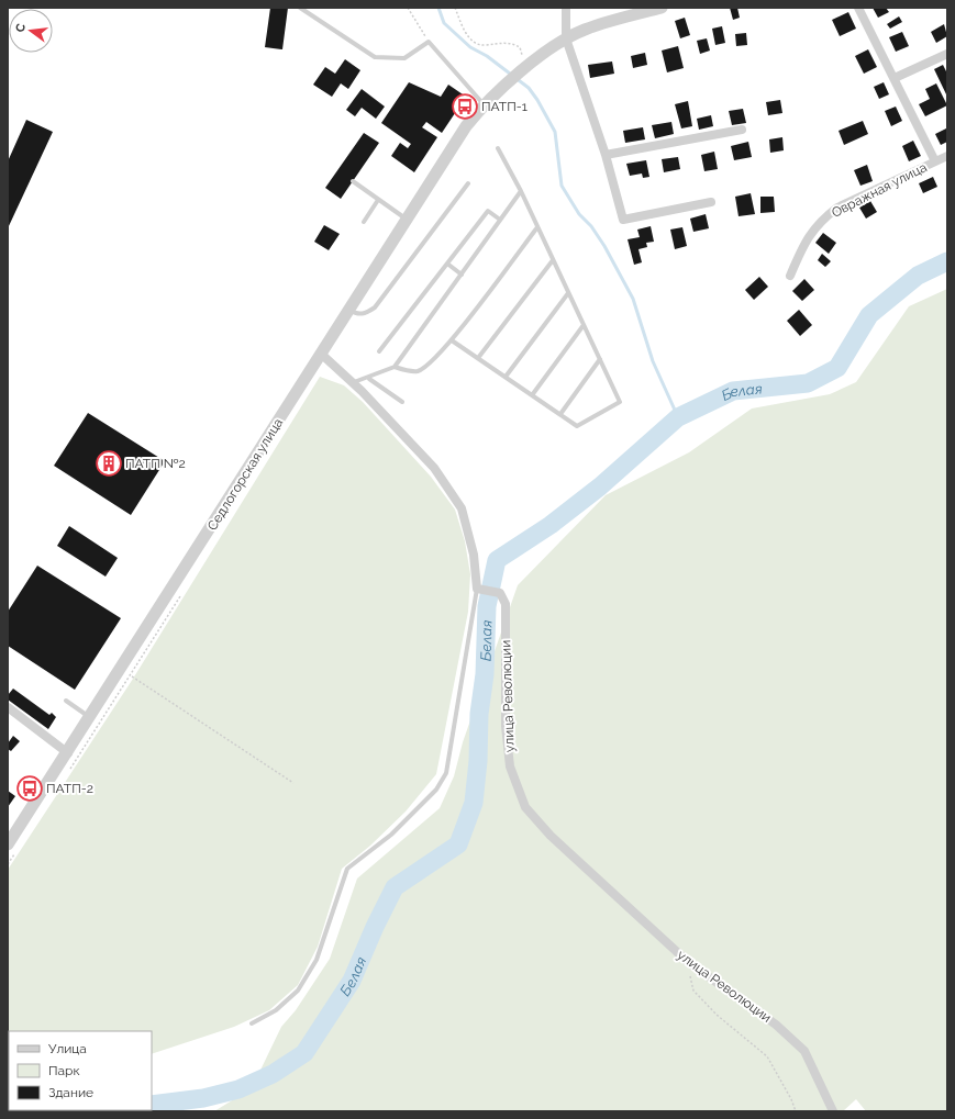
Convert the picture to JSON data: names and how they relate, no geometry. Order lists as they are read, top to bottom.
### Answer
{
  "streets": {
    "street": ["Овражная улица", "Седлогорская улица", "улица Революции"]
  },
  "water": ["Белая"],
  "places": {
    "bus stop": ["ПАТП-1", "ПАТП-2"],
    "building": ["ПАТП №2"]
  },
  "legend": ["Улица", "Парк", "Здание"],
  "north": "left"
}
